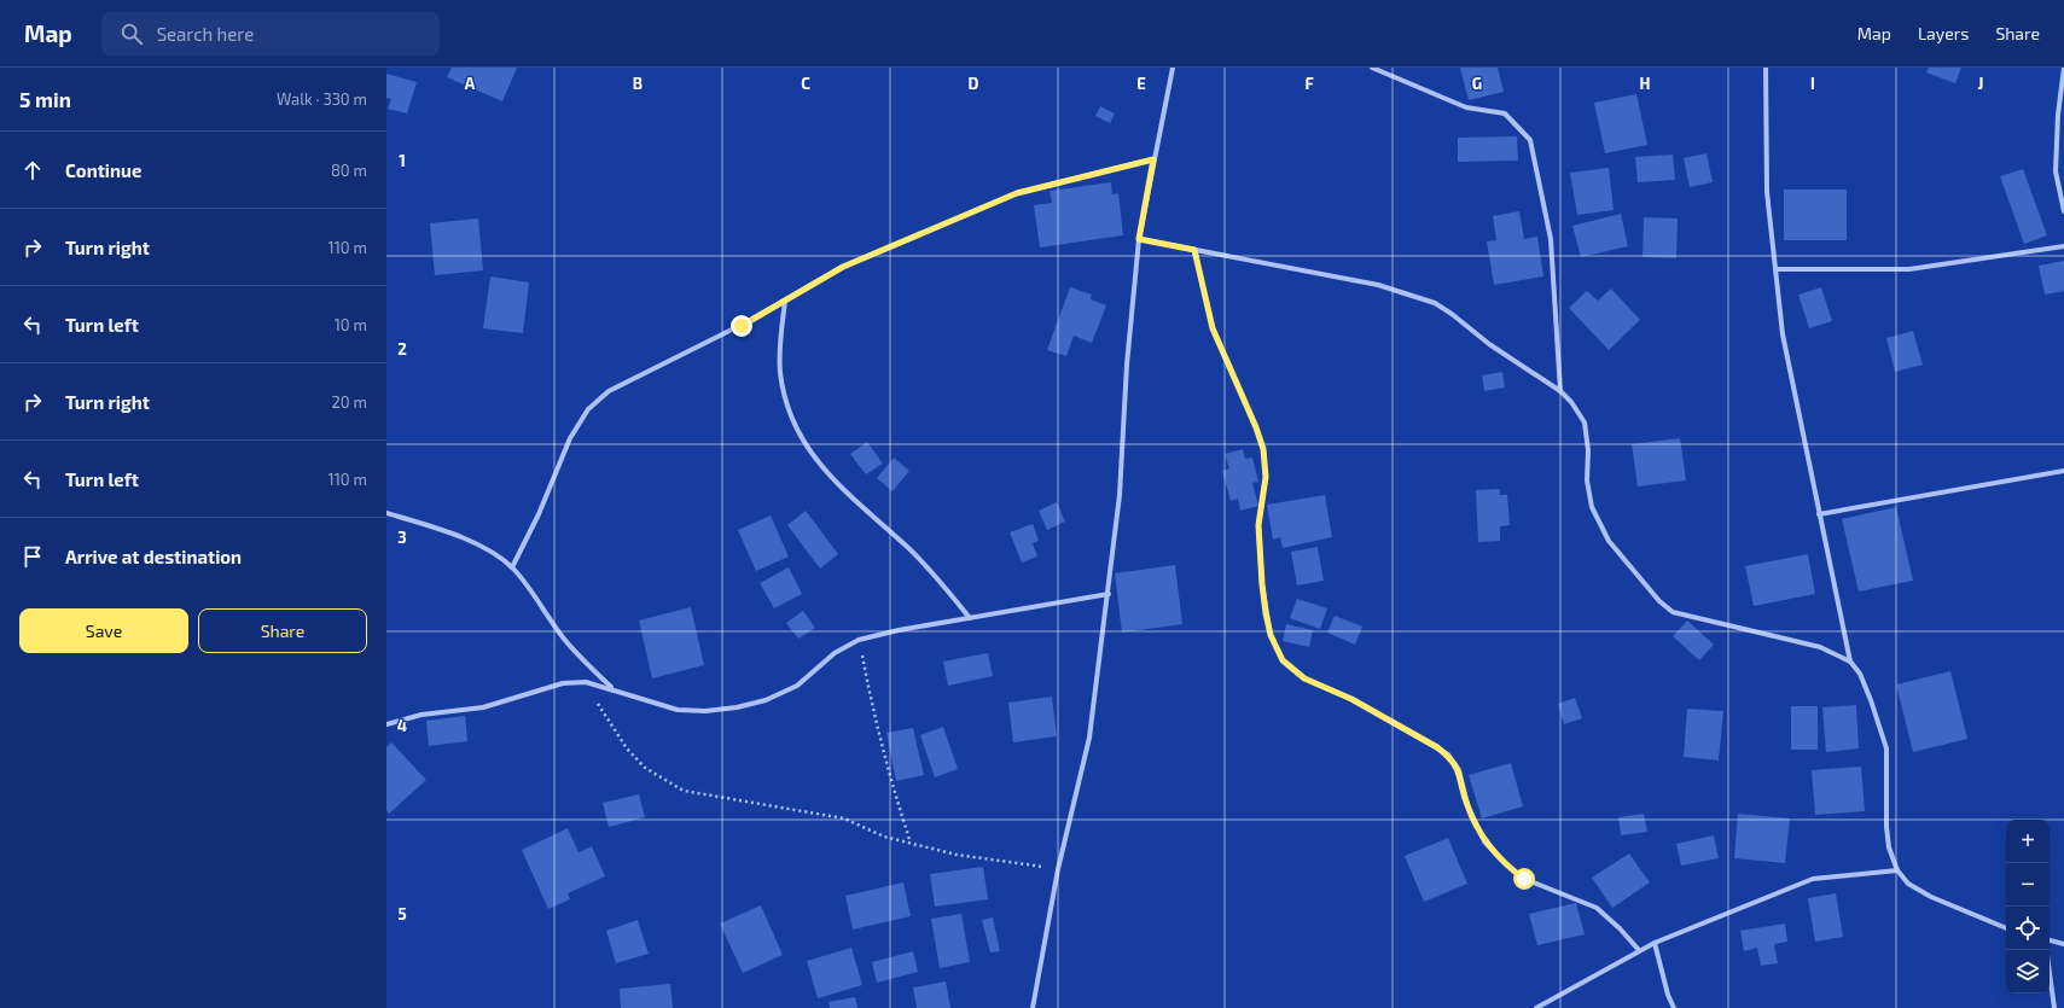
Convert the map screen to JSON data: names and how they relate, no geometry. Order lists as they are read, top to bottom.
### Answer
{
  "page": {
    "header": "Map",
    "search": "Search here",
    "nav": ["Map", "Layers", "Share"],
    "heading": ["5 min", "Walk · 330 m"],
    "list": [
      ["Continue", "80 m"],
      ["Turn right", "110 m"],
      ["Turn left", "10 m"],
      ["Turn right", "20 m"],
      ["Turn left", "110 m"],
      "Arrive at destination"
    ],
    "buttons": ["Save", "Share"],
    "map_buttons": ["+", "−"]
  },
  "grid": {
    "columns": [
      "A",
      "B",
      "C",
      "D",
      "E",
      "F",
      "G",
      "H",
      "I",
      "J"
    ],
    "rows": [
      "1",
      "2",
      "3",
      "4",
      "5"
    ]
  }
}
